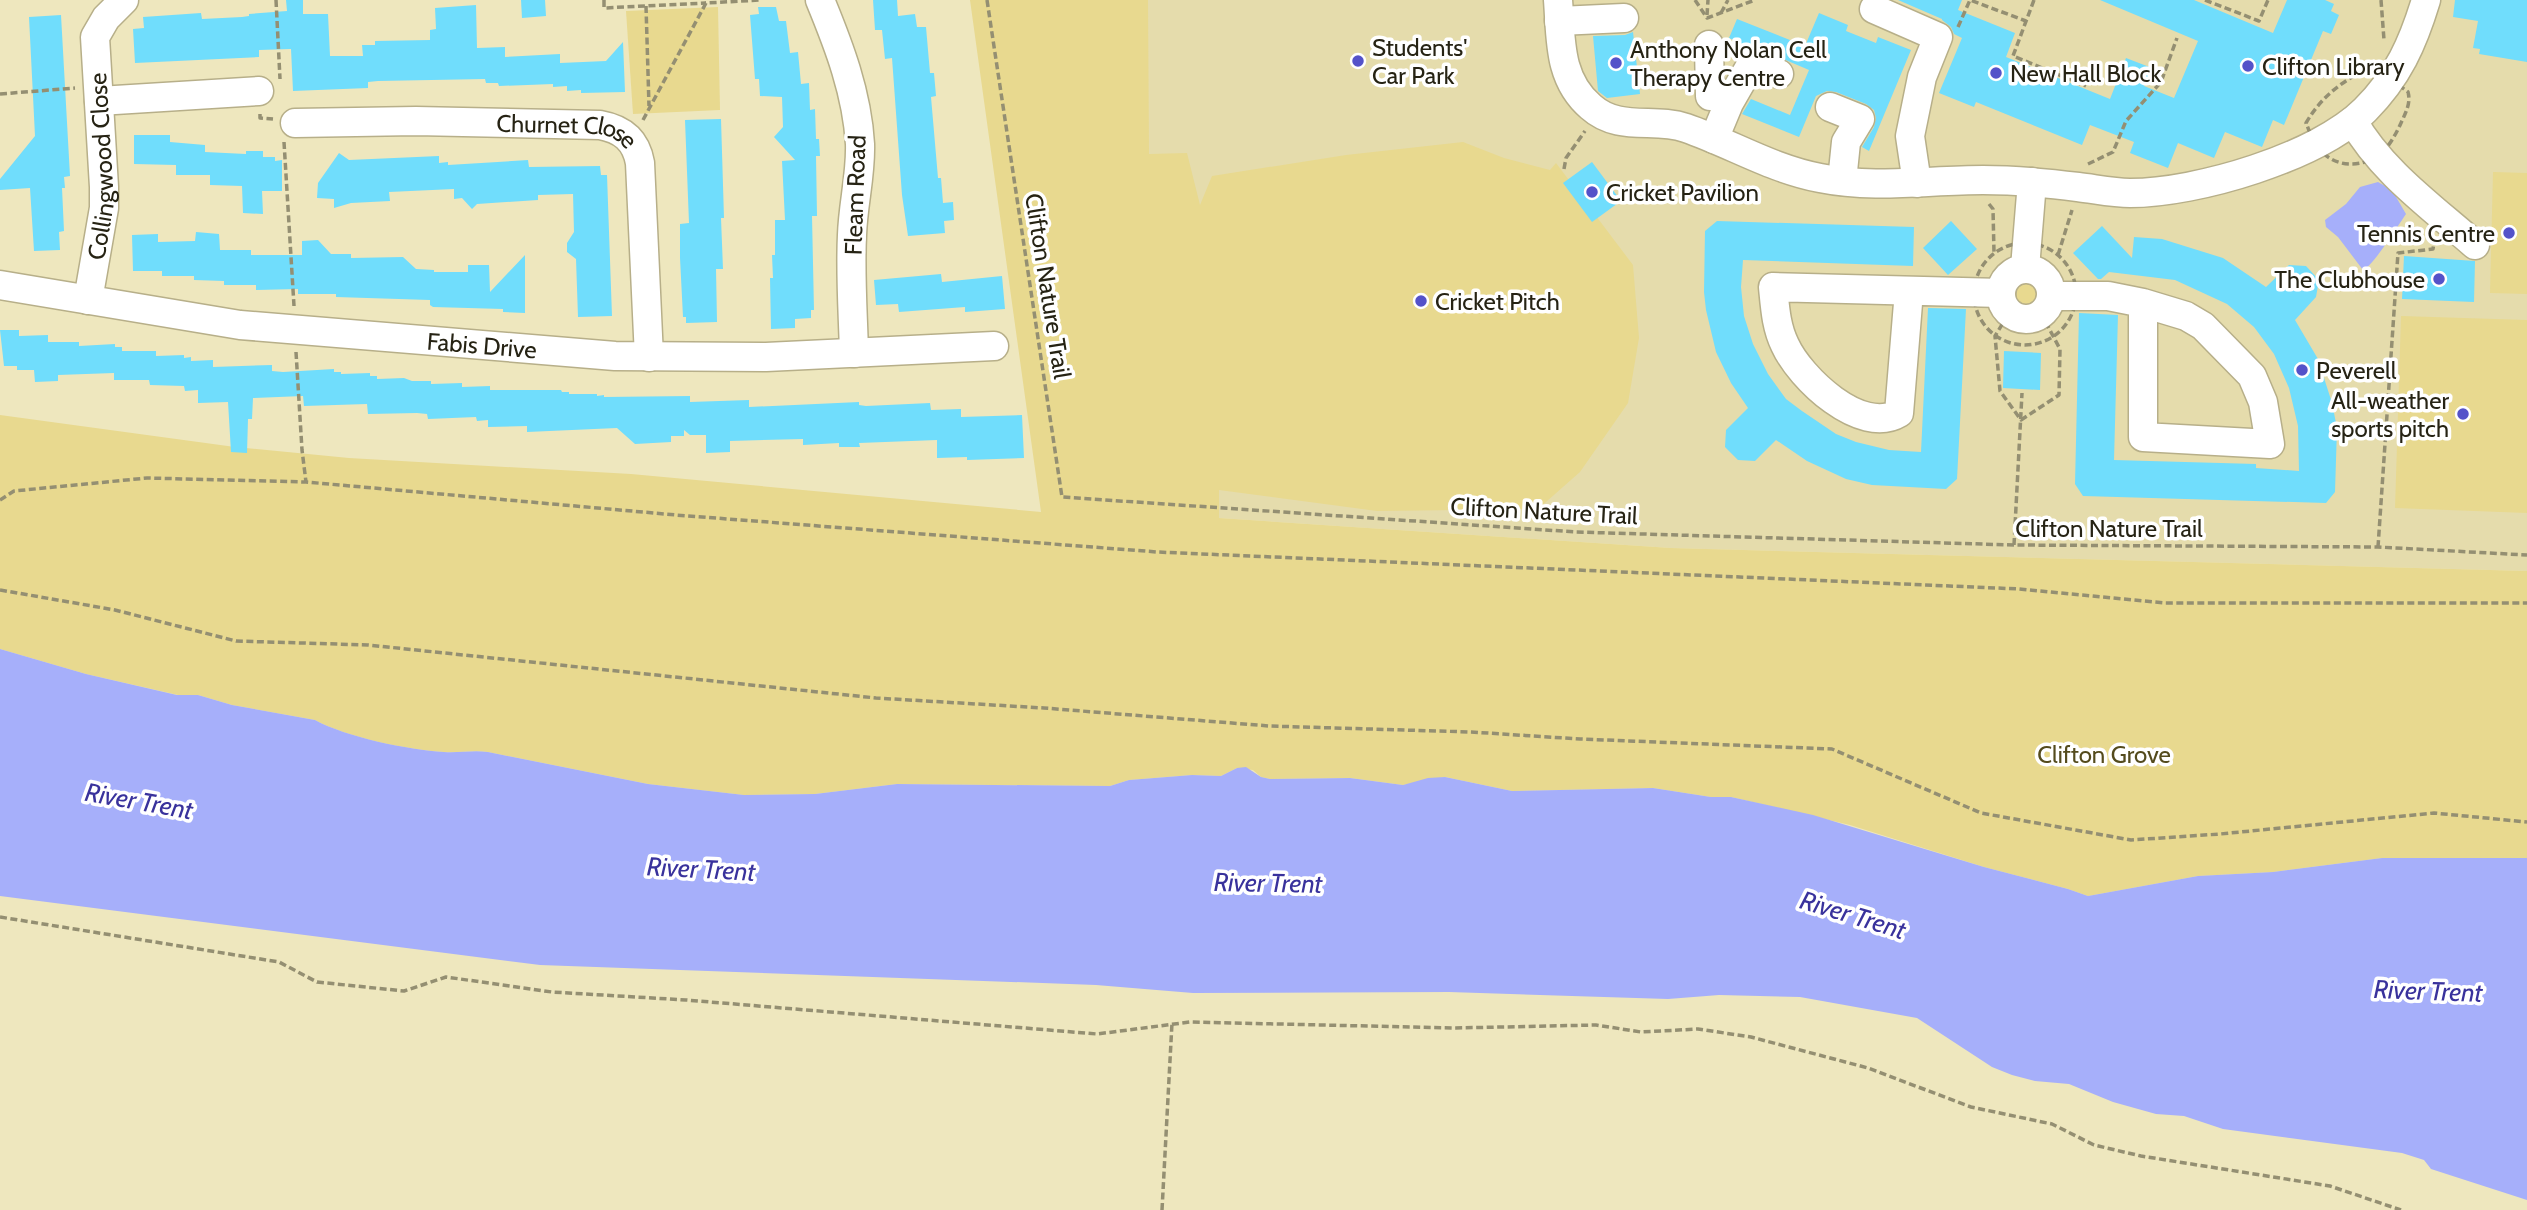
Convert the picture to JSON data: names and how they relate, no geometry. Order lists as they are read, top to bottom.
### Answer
{
  "streets": {
    "street": [
      "Churnet Close",
      "Collingwood Close",
      "Fleam Road",
      "Fabis Drive"
    ],
    "path": ["Clifton Nature Trail"]
  },
  "crossings": [
    ["Churnet Close", "Fabis Drive"],
    ["Collingwood Close", "Fabis Drive"],
    ["Fleam Road", "Fabis Drive"]
  ],
  "water": ["River Trent"],
  "parks": ["Clifton Grove"],
  "places": [
    "Students' Car Park",
    "Anthony Nolan Cell Therapy Centre",
    "Clifton Library",
    "New Hall Block",
    "Cricket Pavilion",
    "Tennis Centre",
    "The Clubhouse",
    "Cricket Pitch",
    "Peverell",
    "All-weather sports pitch"
  ]
}
